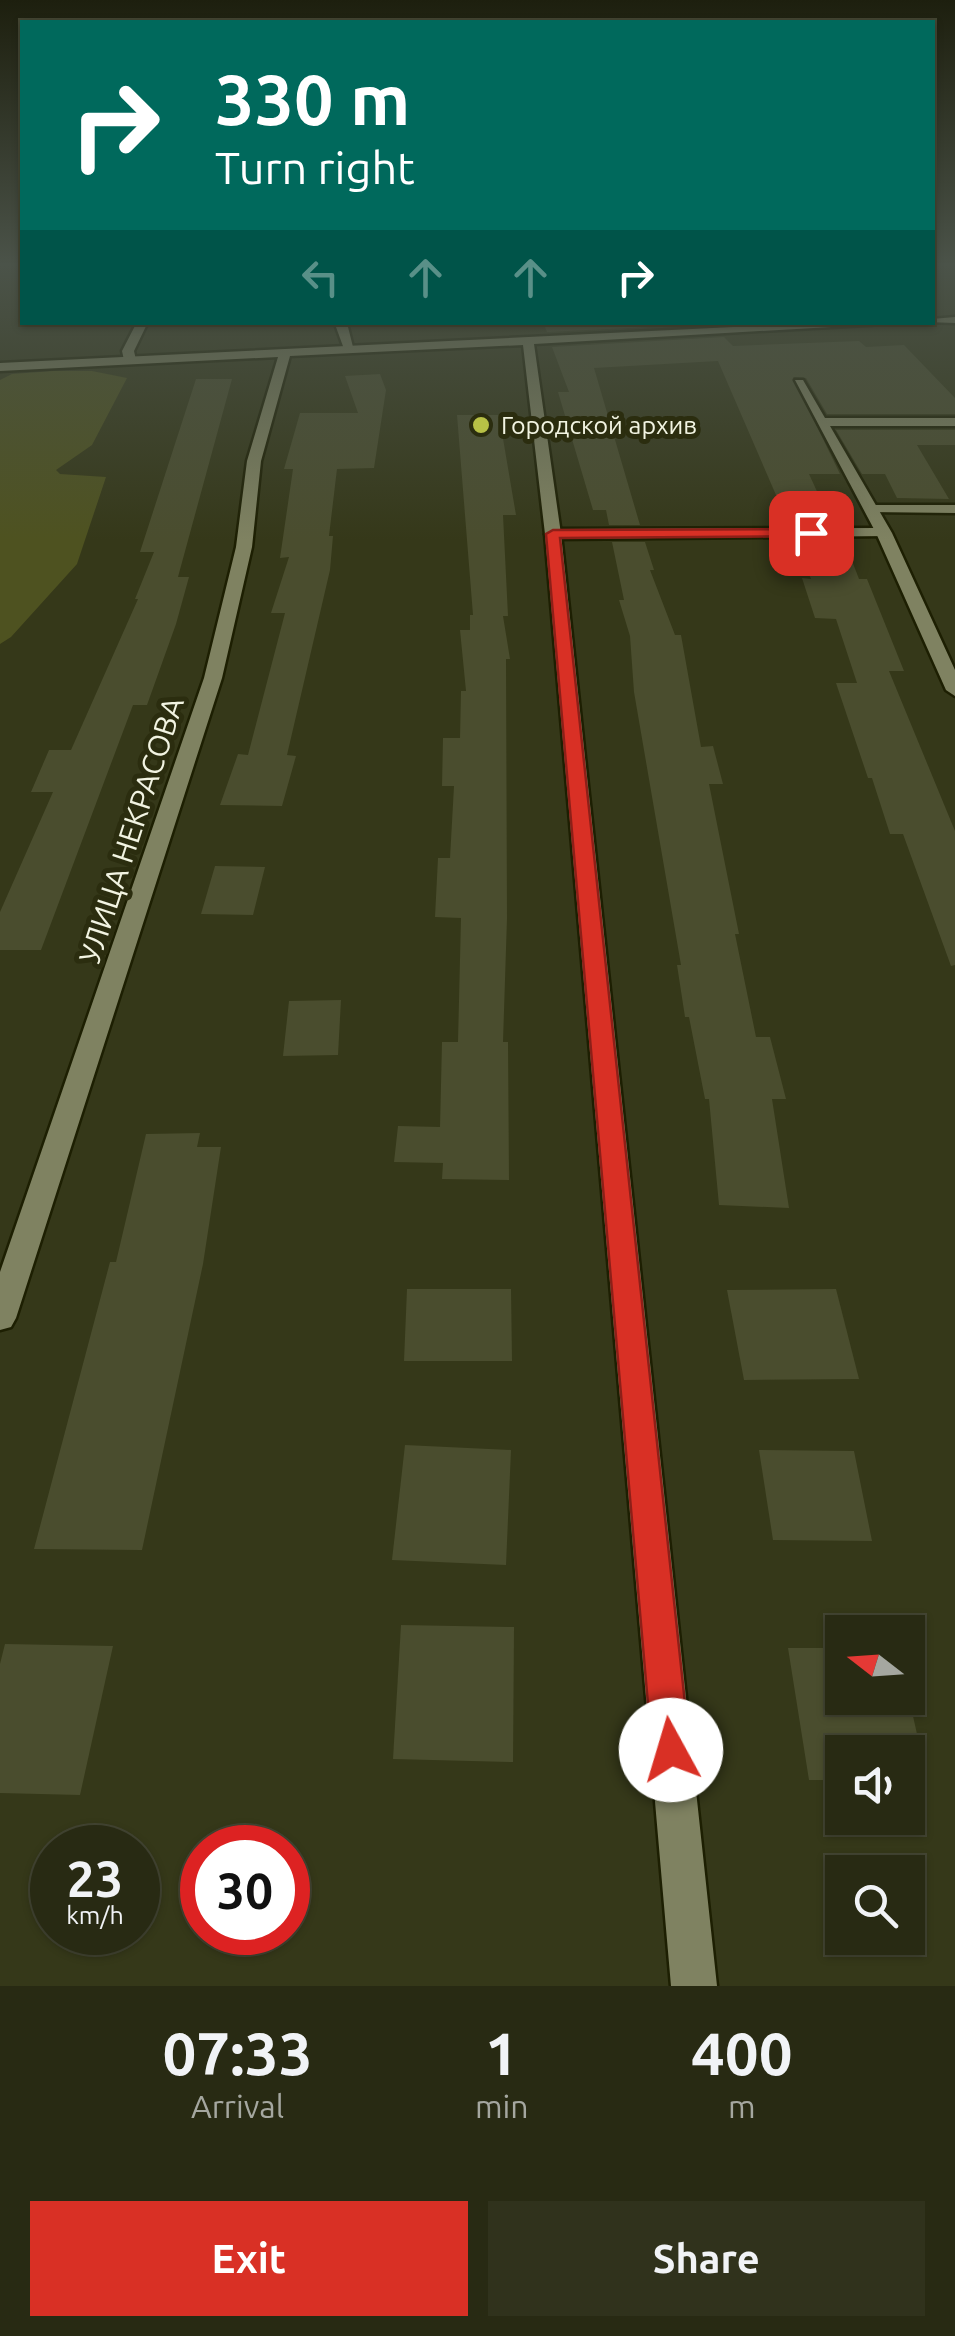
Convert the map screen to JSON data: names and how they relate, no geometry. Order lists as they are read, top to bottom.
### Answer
{
  "streets": {
    "street": ["УЛИЦА НЕКРАСОВА"]
  },
  "places": ["Городской архив"],
  "north": "left",
  "page": {
    "turn": ["330 m", "Turn right"],
    "speed": "23 km/h",
    "limit": "30",
    "eta": [
      "07:33",
      "Arrival",
      "1",
      "min",
      "400",
      "m"
    ],
    "buttons": ["Exit", "Share"]
  }
}
